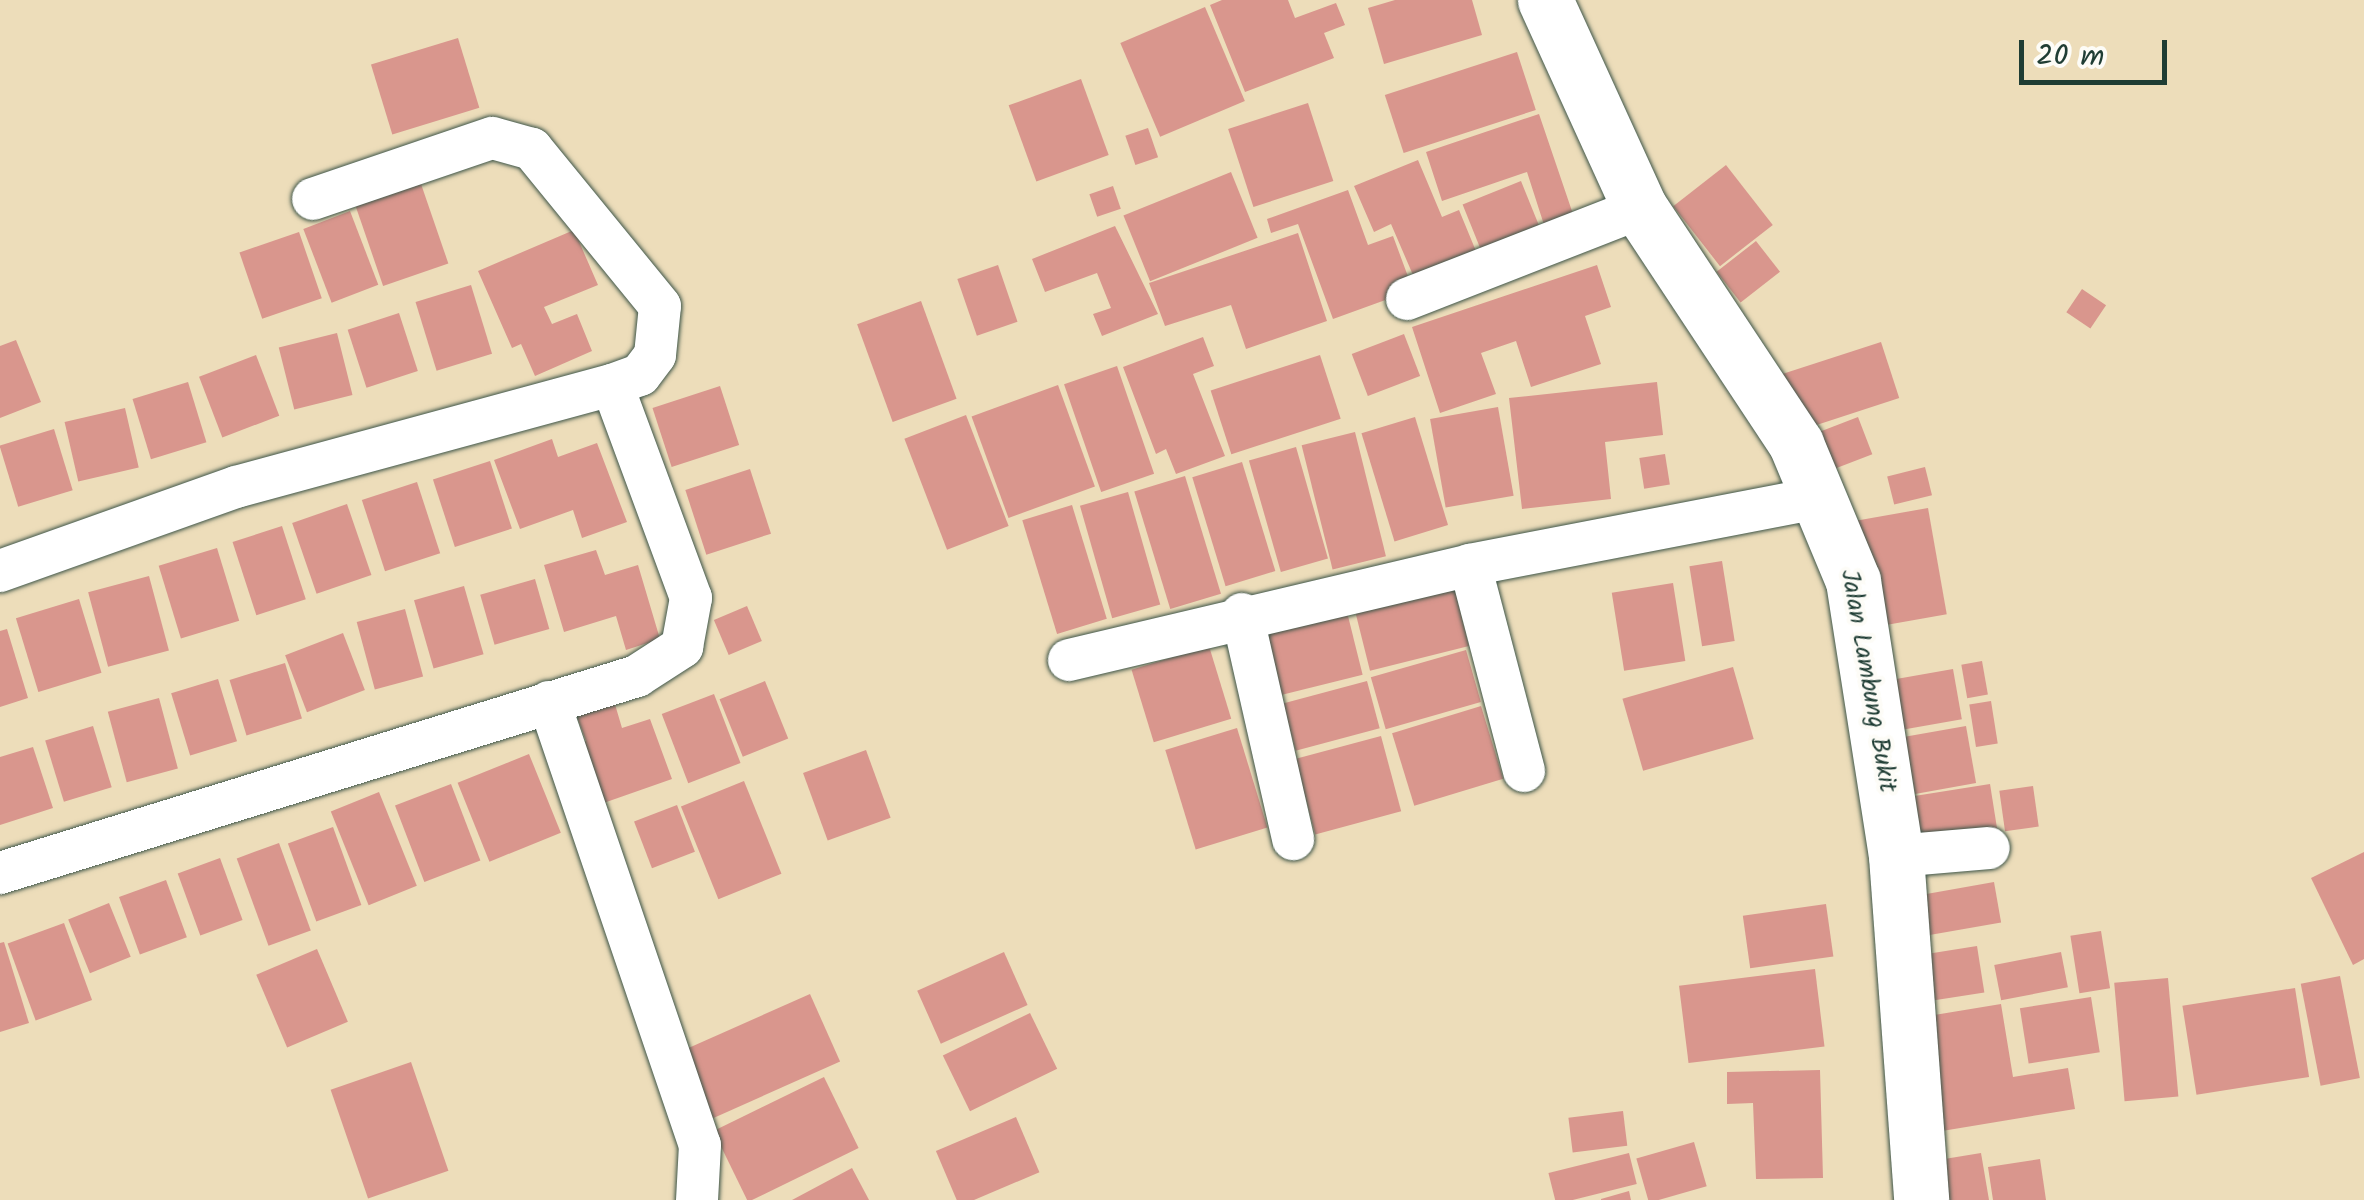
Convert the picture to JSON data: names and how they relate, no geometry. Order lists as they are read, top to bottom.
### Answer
{
  "streets": {
    "street": ["Jalan Lambung Bukit"]
  },
  "scale_bar": "20 m"
}
